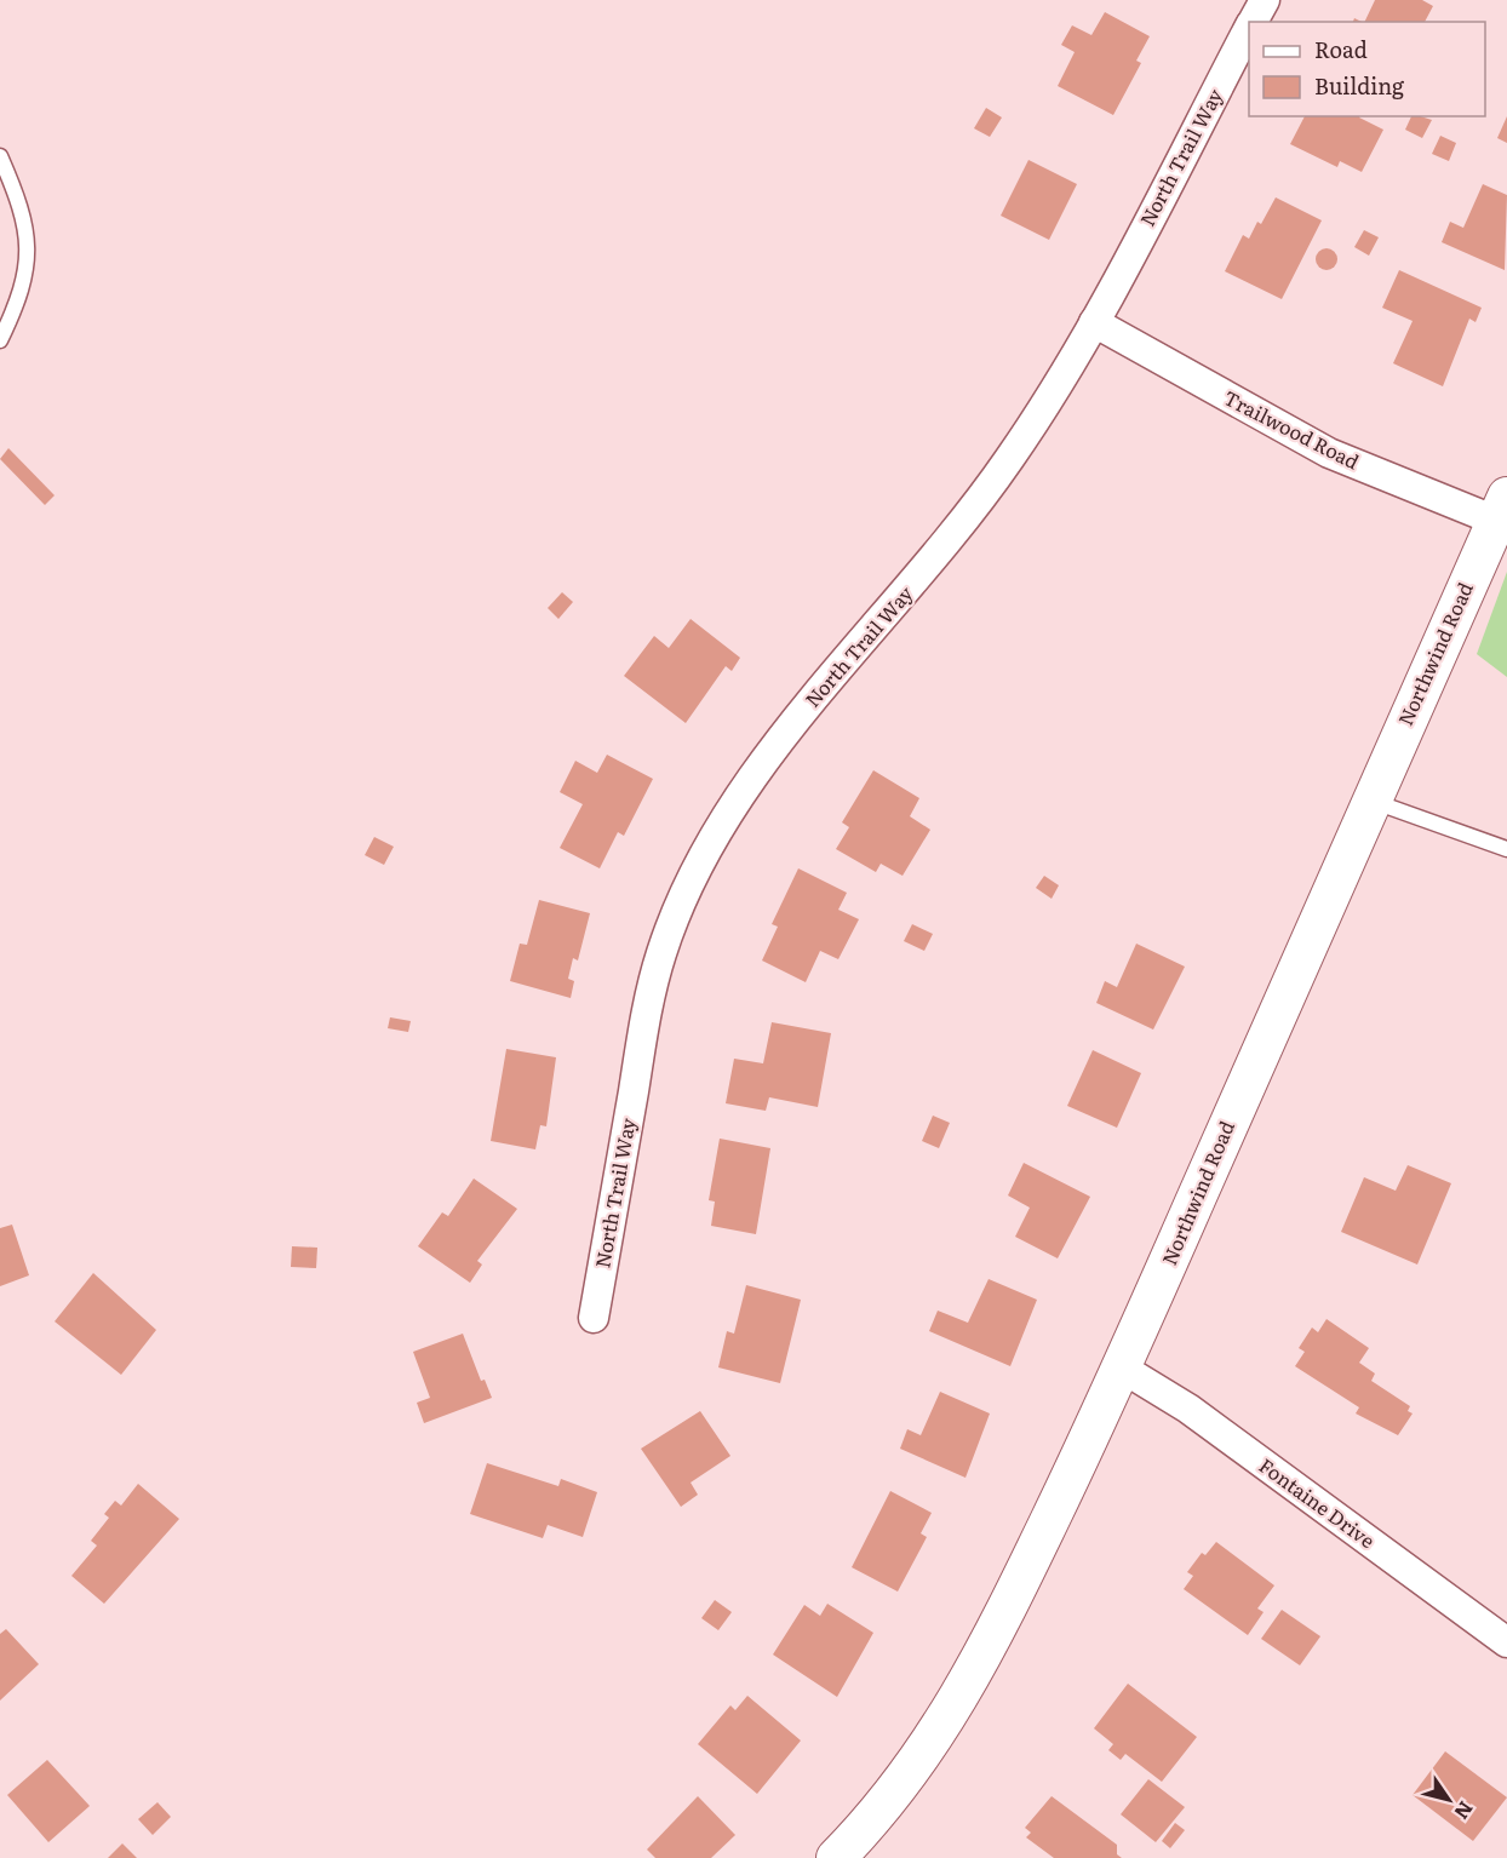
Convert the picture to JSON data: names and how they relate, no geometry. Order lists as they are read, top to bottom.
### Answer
{
  "streets": {
    "street": [
      "North Trail Way",
      "Trailwood Road",
      "Northwind Road",
      "Fontaine Drive"
    ]
  },
  "crossings": [
    ["North Trail Way", "Trailwood Road"],
    ["Trailwood Road", "Northwind Road"],
    ["Northwind Road", "Fontaine Drive"]
  ],
  "legend": ["Road", "Building"],
  "north": "bottom right"
}
